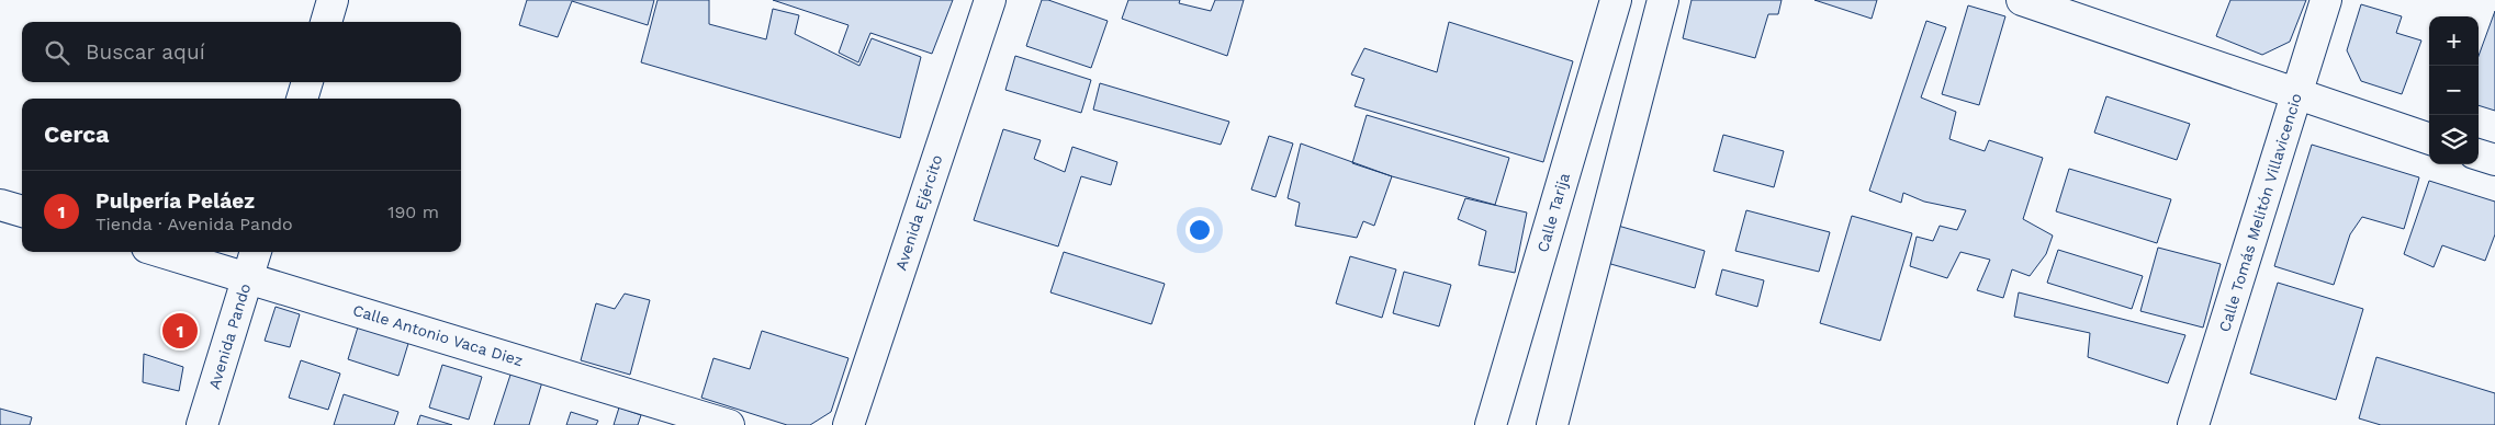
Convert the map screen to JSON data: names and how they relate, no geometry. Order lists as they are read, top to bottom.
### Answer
{
  "streets": {
    "street": [
      "Avenida Ejército",
      "Calle Tarija",
      "Calle Tomás Melitón Villavicencio",
      "Calle Antonio Vaca Diez",
      "Avenida Pando"
    ]
  },
  "crossings": [
    ["Calle Antonio Vaca Diez", "Avenida Pando"]
  ],
  "page": {
    "map_buttons": ["+", "−"],
    "search": "Buscar aquí",
    "heading": "Cerca",
    "list": [
      {
        "mark": "1",
        "name": "Pulpería Peláez",
        "note": "Tienda · Avenida Pando",
        "value": "190 m"
      }
    ],
    "pins": "1"
  }
}
